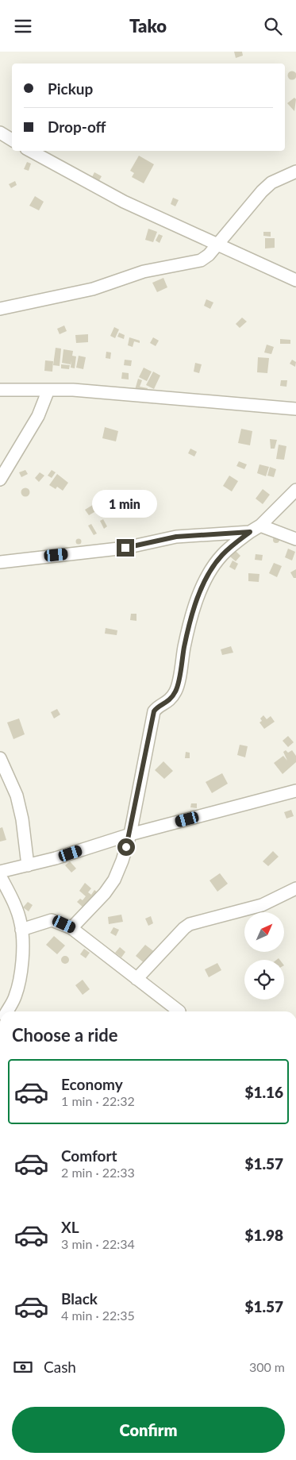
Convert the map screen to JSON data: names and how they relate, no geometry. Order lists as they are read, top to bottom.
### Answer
{
  "north": "top right",
  "page": {
    "header": "Tako",
    "banner": ["Pickup", "Drop-off"],
    "bubble": "1 min",
    "heading": "Choose a ride",
    "list": [
      {
        "name": "Economy",
        "note": "1 min · 22:32",
        "value": "$1.16"
      },
      {
        "name": "Comfort",
        "note": "2 min · 22:33",
        "value": "$1.57"
      },
      {
        "name": "XL",
        "note": "3 min · 22:34",
        "value": "$1.98"
      },
      {
        "name": "Black",
        "note": "4 min · 22:35",
        "value": "$1.57"
      }
    ],
    "pay": ["Cash", "300 m"],
    "buttons": "Confirm"
  }
}
